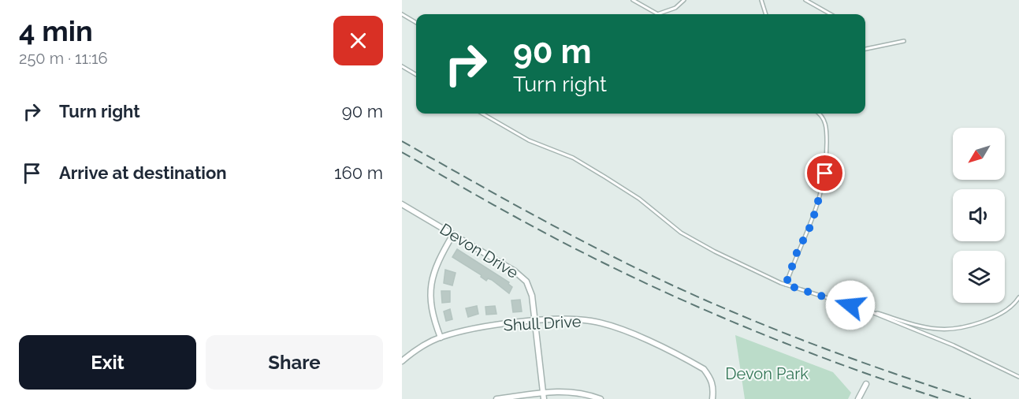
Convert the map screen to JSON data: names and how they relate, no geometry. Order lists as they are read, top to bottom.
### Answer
{
  "streets": {
    "street": ["Devon Drive", "Shull Drive"]
  },
  "crossings": [
    ["Devon Drive", "Shull Drive"]
  ],
  "parks": ["Devon Park"],
  "north": "bottom left",
  "page": {
    "heading": ["4 min", "250 m · 11:16"],
    "turn": ["90 m", "Turn right"],
    "list": [
      {
        "name": "Turn right",
        "value": "90 m"
      },
      {
        "name": "Arrive at destination",
        "value": "160 m"
      }
    ],
    "buttons": ["Exit", "Share"]
  }
}
